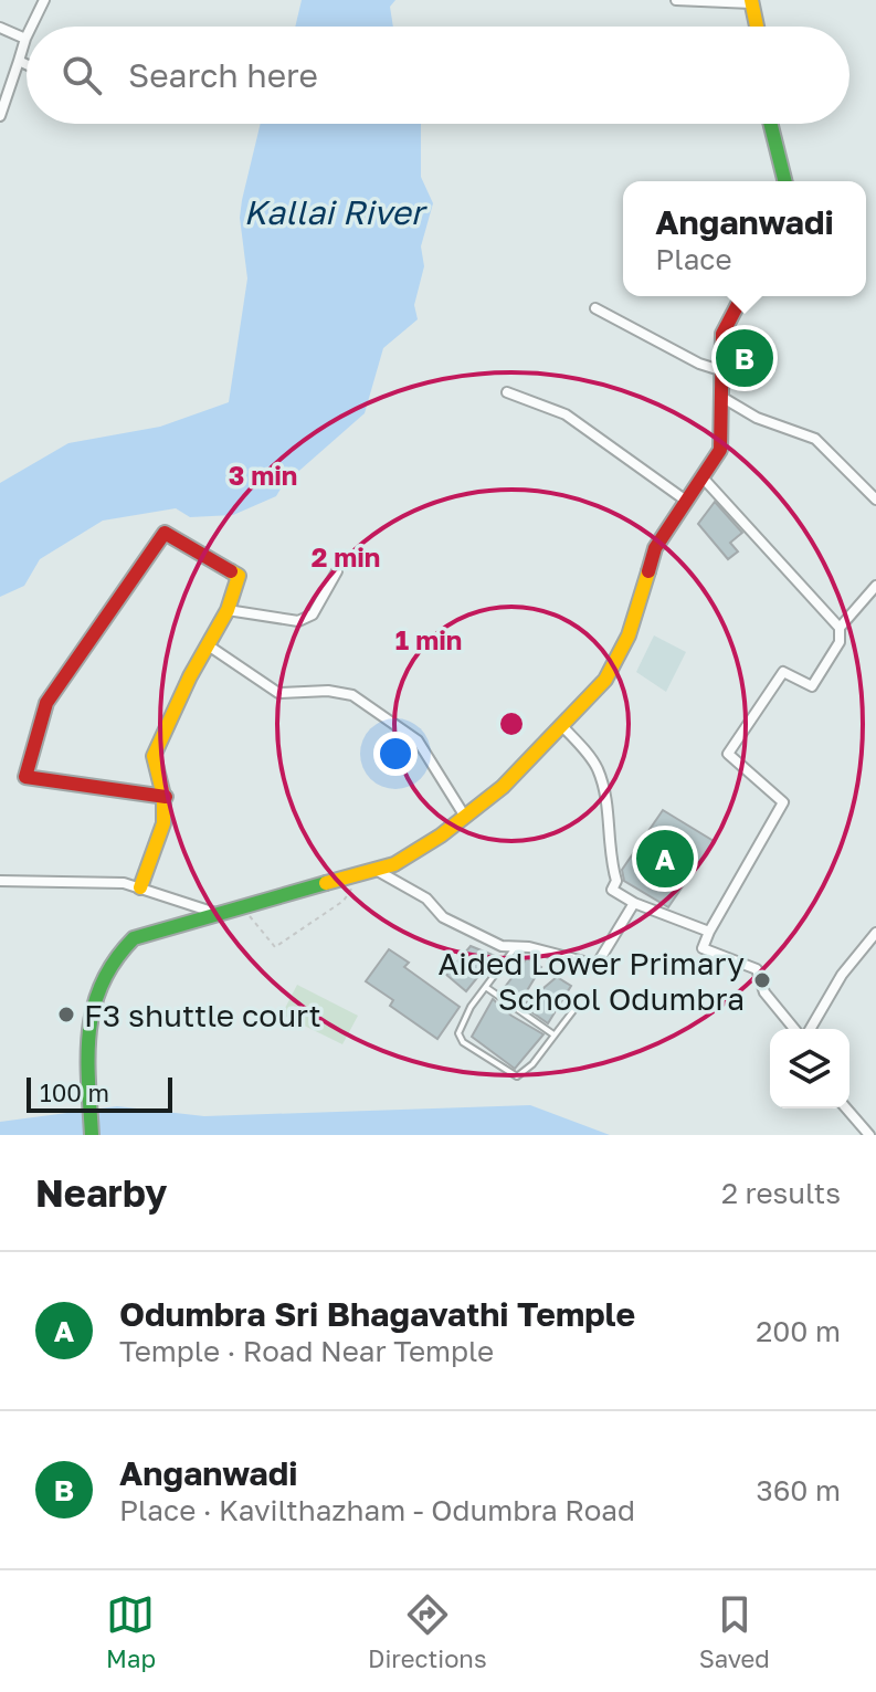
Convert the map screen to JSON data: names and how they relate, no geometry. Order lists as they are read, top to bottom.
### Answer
{
  "water": ["Kallai River"],
  "places": ["Aided Lower Primary School Odumbra", "F3 shuttle court"],
  "scale_bar": "100 m",
  "page": {
    "search": "Search here",
    "popup": ["Anganwadi", "Place"],
    "pins": ["B", "A"],
    "scale": "100 m",
    "heading": ["Nearby", "2 results"],
    "list": [
      {
        "mark": "A",
        "name": "Odumbra Sri Bhagavathi Temple",
        "note": "Temple · Road Near Temple",
        "value": "200 m"
      },
      {
        "mark": "B",
        "name": "Anganwadi",
        "note": "Place · Kavilthazham - Odumbra Road",
        "value": "360 m"
      }
    ],
    "nav": ["Map", "Directions", "Saved"]
  },
  "rings": ["3 min", "2 min", "1 min"]
}
